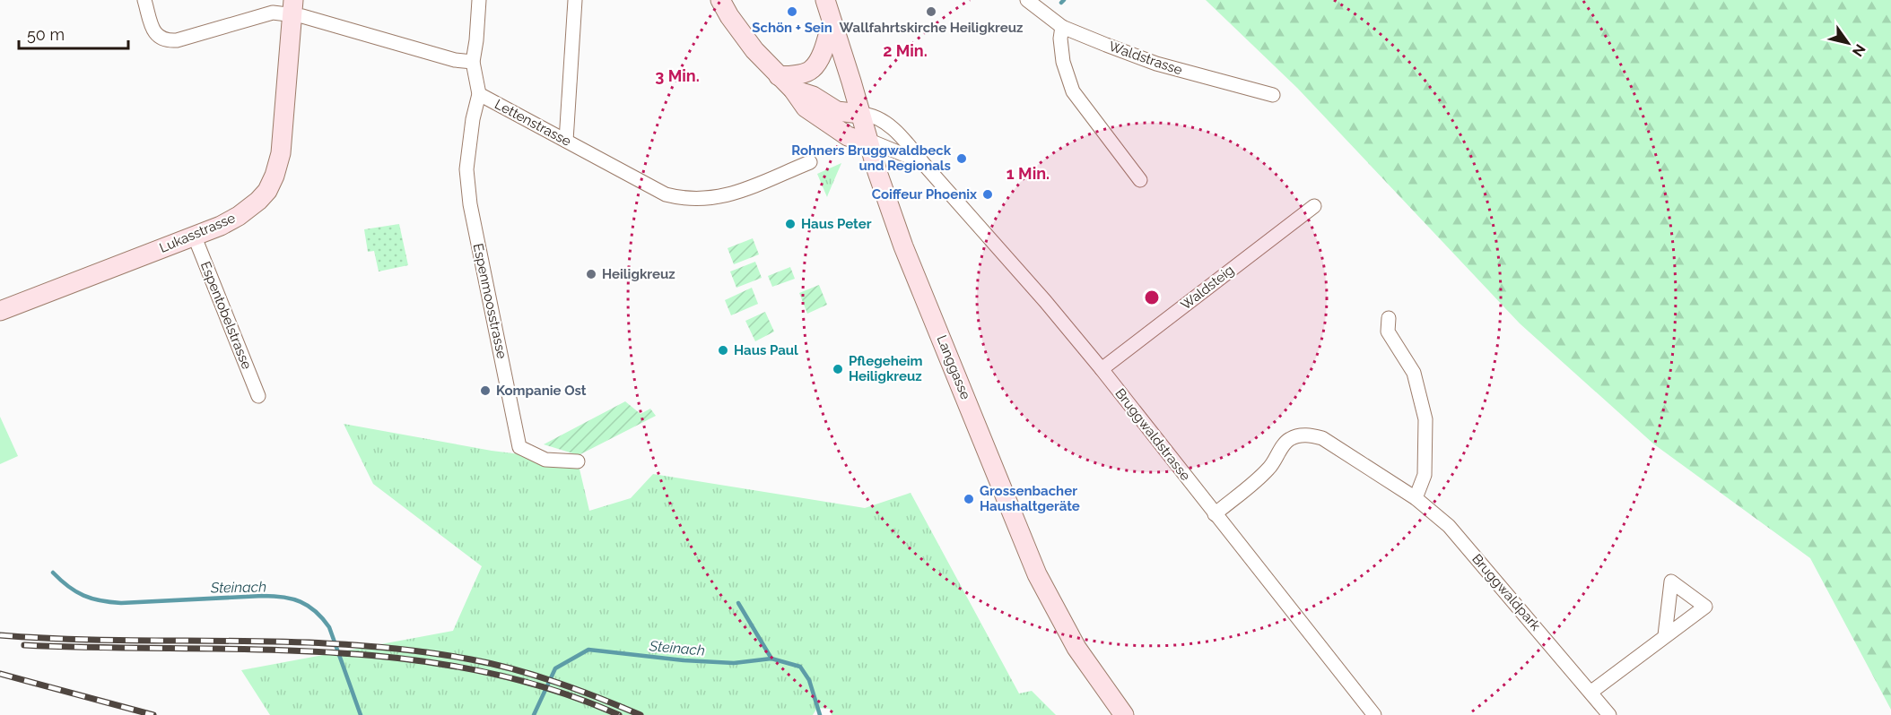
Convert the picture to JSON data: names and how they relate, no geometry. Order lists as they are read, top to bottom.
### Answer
{
  "streets": {
    "main road": ["Lukasstrasse", "Langgasse"],
    "street": [
      "Waldstrasse",
      "Lettenstrasse",
      "Waldsteig",
      "Espenmoosstrasse",
      "Espentobelstrasse",
      "Bruggwaldstrasse",
      "Bruggwaldpark"
    ]
  },
  "crossings": [
    ["Lettenstrasse", "Espenmoosstrasse"],
    ["Lukasstrasse", "Espentobelstrasse"],
    ["Waldsteig", "Bruggwaldstrasse"],
    ["Langgasse", "Bruggwaldstrasse"],
    ["Bruggwaldstrasse", "Bruggwaldpark"]
  ],
  "water": ["Steinach"],
  "places": [
    "Schön + Sein",
    "Wallfahrtskirche Heiligkreuz",
    "Rohners Bruggwaldbeck und Regionals",
    "Coiffeur Phoenix",
    "Haus Peter",
    "Heiligkreuz",
    "Haus Paul",
    "Pflegeheim Heiligkreuz",
    "Kompanie Ost",
    "Grossenbacher Haushaltgeräte"
  ],
  "scale_bar": "50 m",
  "north": "bottom right",
  "rings": ["2 Min.", "3 Min.", "1 Min."]
}
